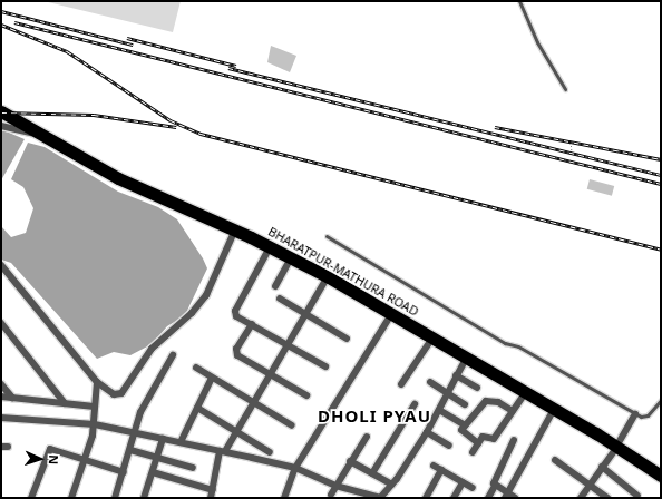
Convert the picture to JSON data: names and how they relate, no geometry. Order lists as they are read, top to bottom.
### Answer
{
  "streets": {
    "highway": ["BHARATPUR-MATHURA ROAD"]
  },
  "districts": ["DHOLI PYAU"],
  "north": "right"
}
